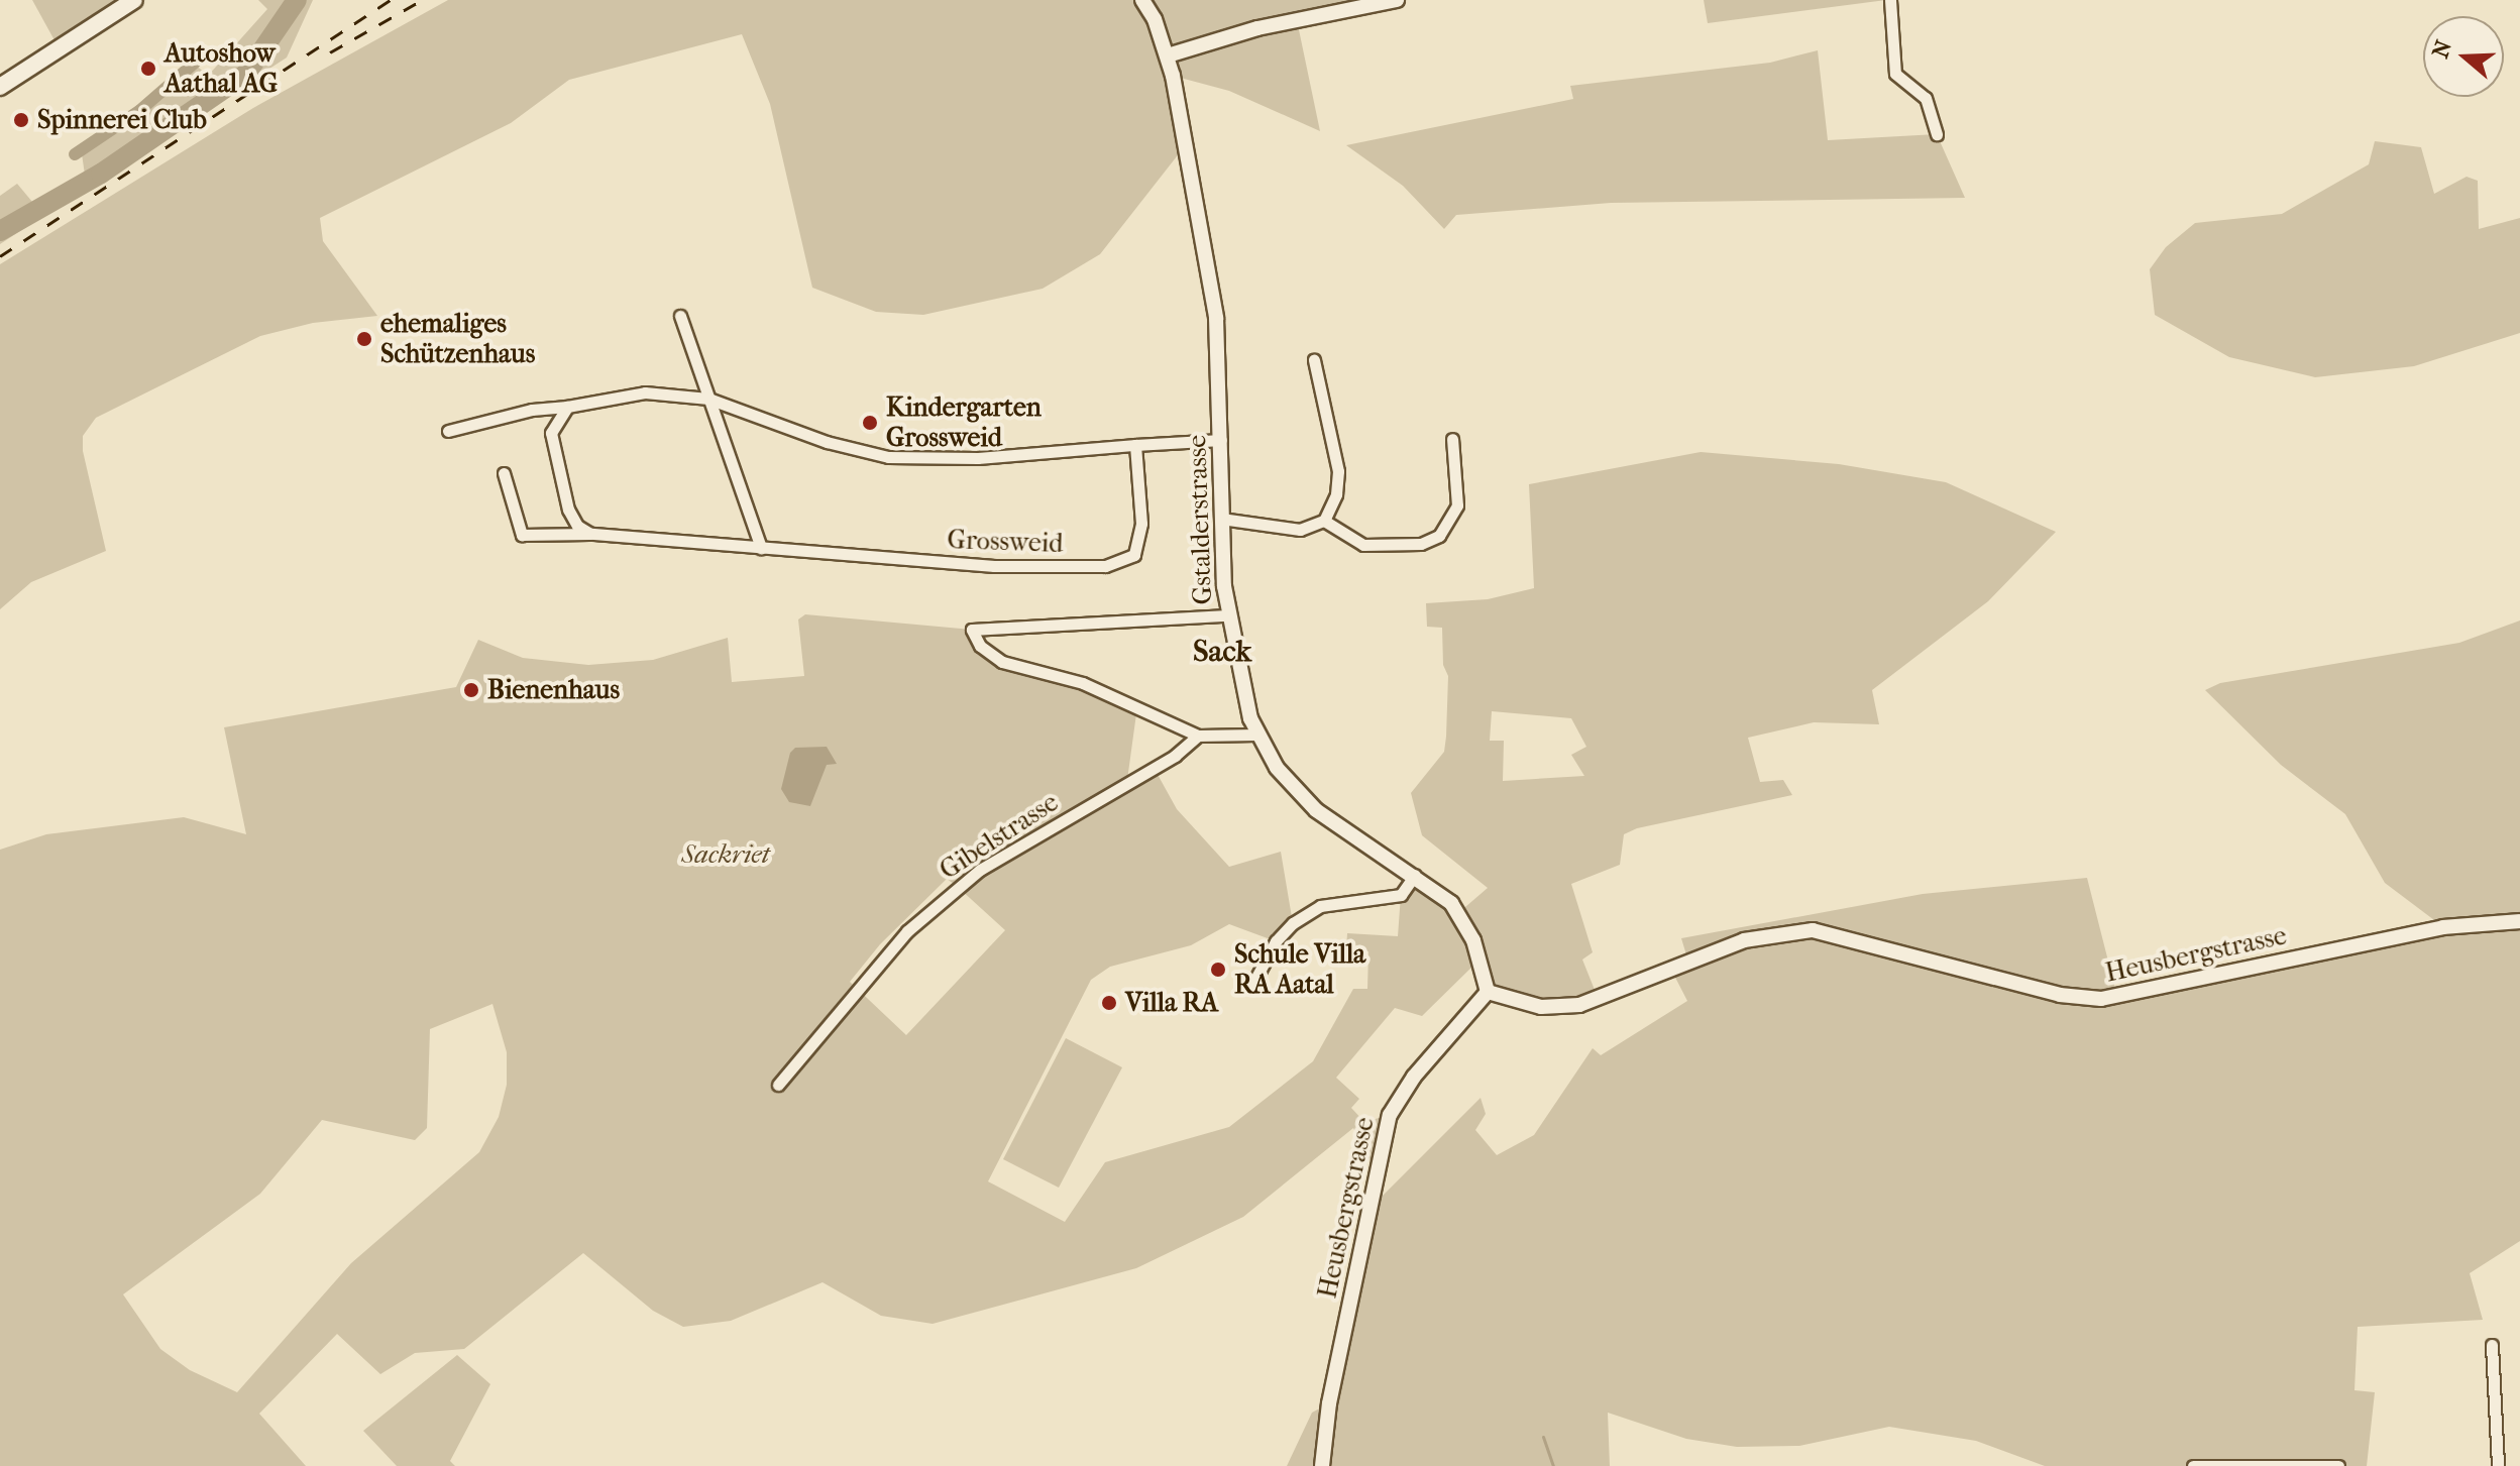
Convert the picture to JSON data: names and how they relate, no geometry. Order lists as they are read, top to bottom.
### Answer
{
  "streets": {
    "street": [
      "Gstalderstrasse",
      "Grossweid",
      "Gibelstrasse",
      "Heusbergstrasse"
    ]
  },
  "crossings": [
    ["Gstalderstrasse", "Heusbergstrasse"]
  ],
  "districts": ["Sack"],
  "parks": ["Sackriet"],
  "places": [
    "Autoshow Aathal AG",
    "Spinnerei Club",
    "ehemaliges Schützenhaus",
    "Kindergarten Grossweid",
    "Bienenhaus",
    "Schule Villa RA Aatal",
    "Villa RA"
  ],
  "north": "left"
}
